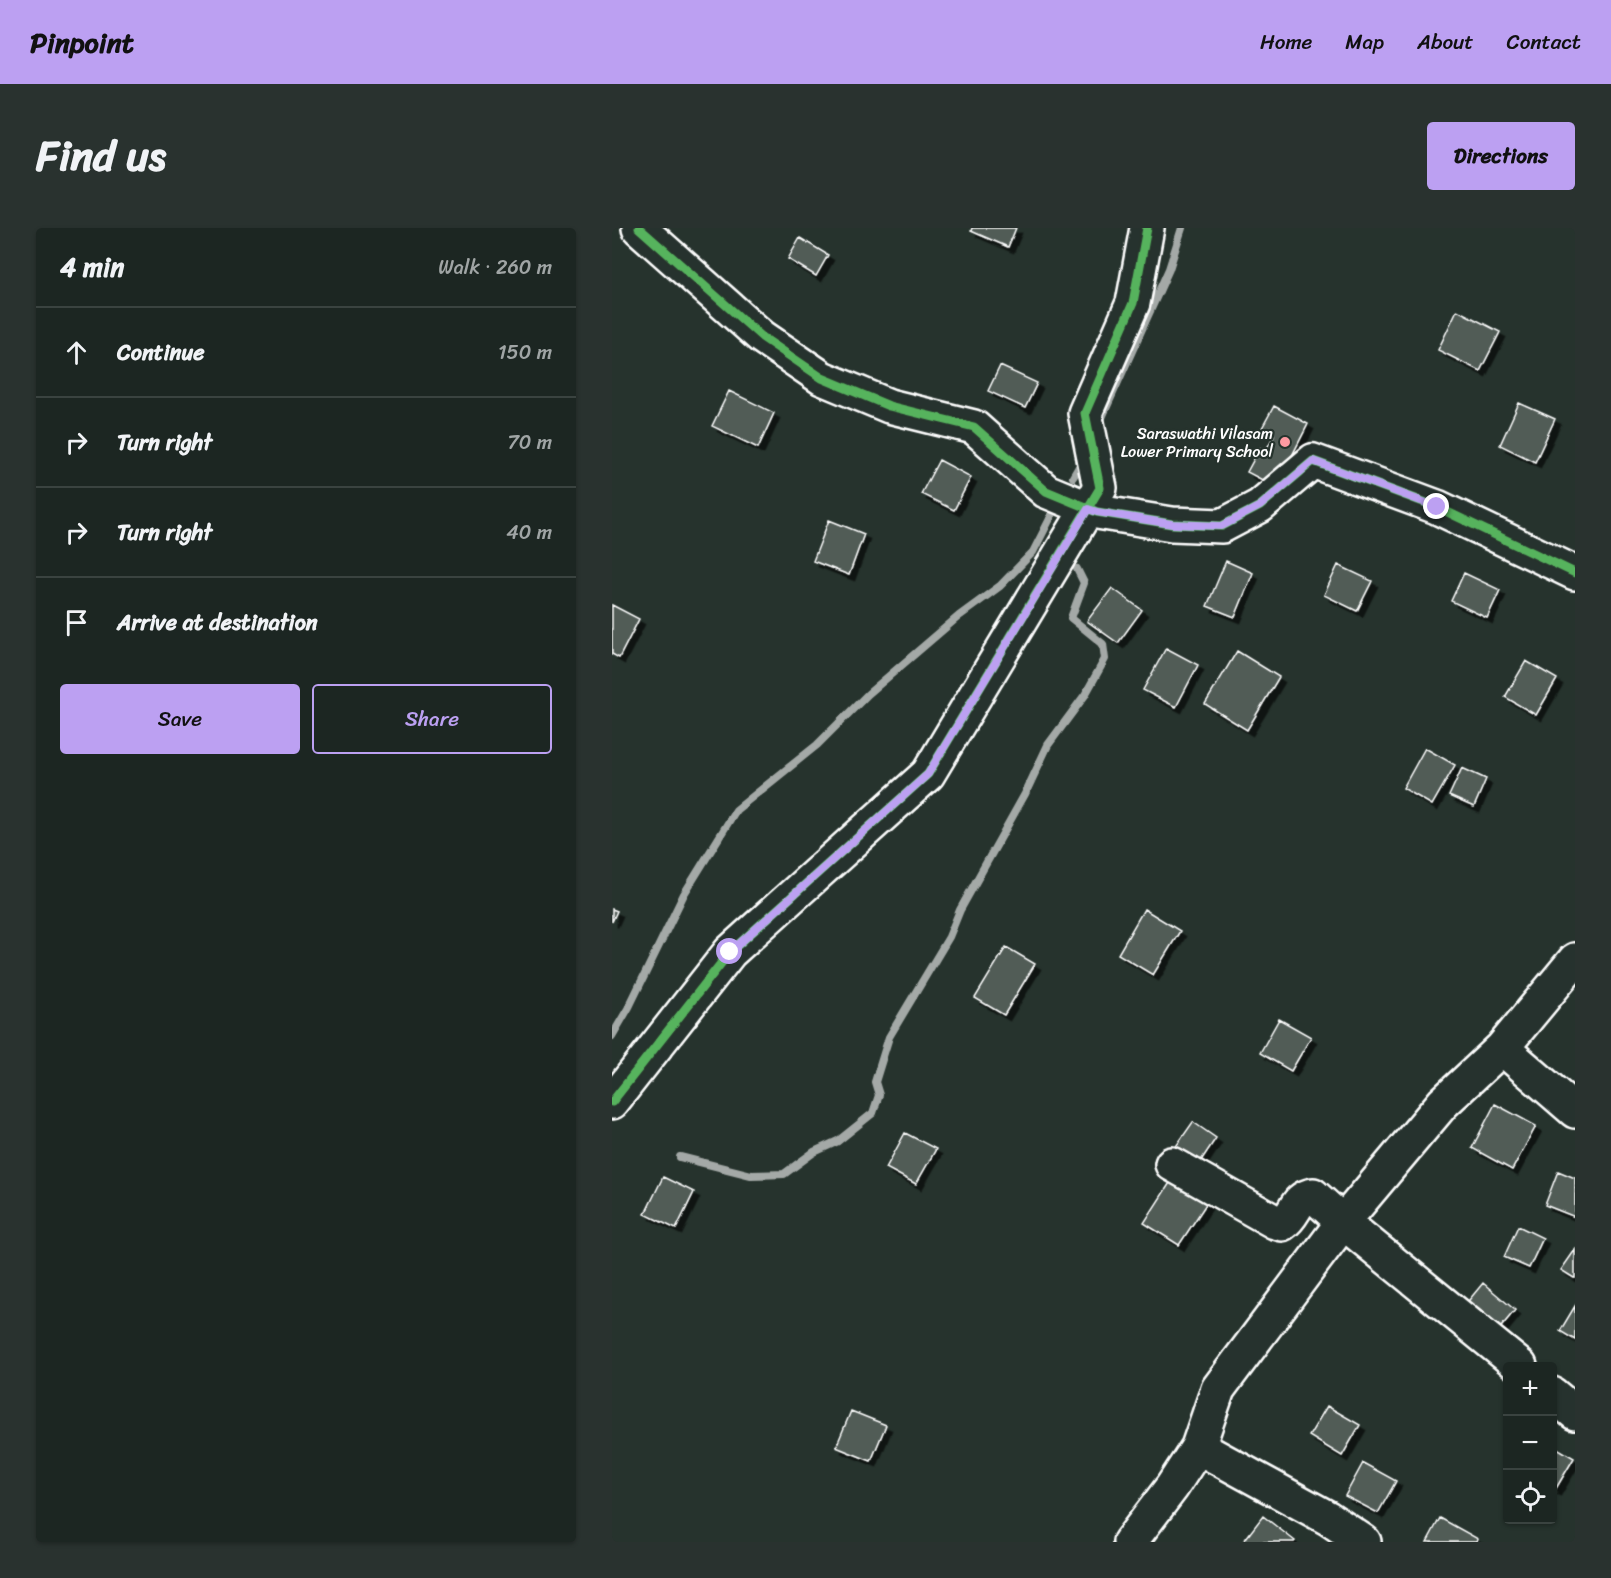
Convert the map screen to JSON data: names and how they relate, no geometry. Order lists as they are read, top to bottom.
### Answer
{
  "places": ["Saraswathi Vilasam Lower Primary School"],
  "page": {
    "header": "Pinpoint",
    "nav": [
      "Home",
      "Map",
      "About",
      "Contact"
    ],
    "title": "Find us",
    "buttons": [
      "Directions",
      ["Save", "Share"]
    ],
    "heading": ["4 min", "Walk · 260 m"],
    "list": [
      ["Continue", "150 m"],
      ["Turn right", "70 m"],
      ["Turn right", "40 m"],
      "Arrive at destination"
    ],
    "map_buttons": ["+", "−"]
  }
}
